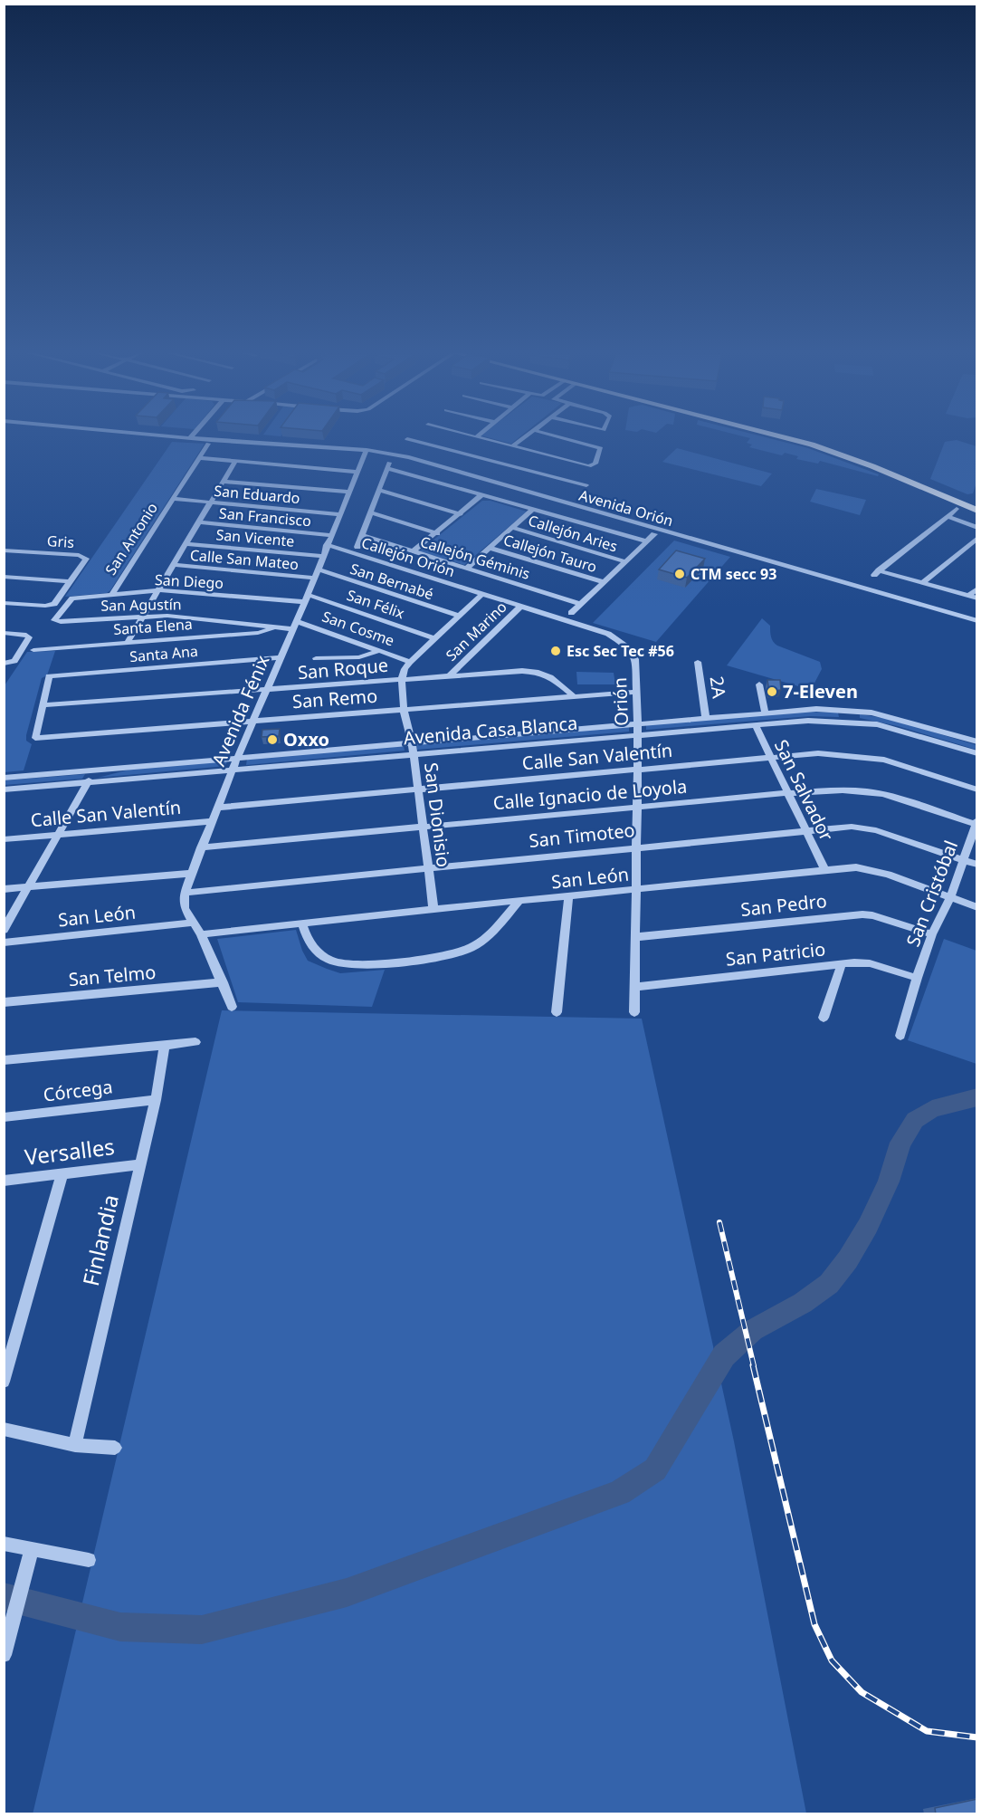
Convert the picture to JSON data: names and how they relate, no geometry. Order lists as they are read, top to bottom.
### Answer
{
  "streets": {
    "street": [
      "San Eduardo",
      "Avenida Orión",
      "San Francisco",
      "Callejón Aries",
      "San Vicente",
      "San Antonio",
      "Gris",
      "Callejón Tauro",
      "Callejón Orión",
      "Callejón Géminis",
      "Calle San Mateo",
      "San Diego",
      "San Bernabé",
      "San Félix",
      "San Agustín",
      "Santa Elena",
      "San Cosme",
      "San Marino",
      "Santa Ana",
      "San Roque",
      "2A",
      "San Remo",
      "Orión",
      "Avenida Fénix",
      "Avenida Casa Blanca",
      "Calle San Valentín",
      "San Salvador",
      "Calle Ignacio de Loyola",
      "San Dionisio",
      "San Timoteo",
      "San León",
      "San Cristóbal",
      "San Pedro",
      "San Patricio",
      "San Telmo",
      "Córcega",
      "Versalles",
      "Finlandia"
    ]
  },
  "crossings": [
    ["San Eduardo", "San Antonio"],
    ["San Eduardo", "Avenida Fénix"],
    ["Avenida Orión", "Avenida Fénix"],
    ["San Francisco", "Avenida Fénix"],
    ["San Vicente", "Avenida Fénix"],
    ["San Antonio", "San Diego"],
    ["Callejón Orión", "Orión"],
    ["Callejón Orión", "Avenida Fénix"],
    ["Callejón Orión", "San Dionisio"],
    ["Calle San Mateo", "Avenida Fénix"],
    ["San Diego", "San Félix"],
    ["San Diego", "San Agustín"],
    ["San Diego", "Avenida Fénix"],
    ["San Bernabé", "Avenida Fénix"],
    ["San Bernabé", "San Dionisio"],
    ["San Félix", "Avenida Fénix"],
    ["San Félix", "San Dionisio"],
    ["San Agustín", "Santa Elena"],
    ["San Agustín", "Avenida Fénix"],
    ["San Cosme", "Avenida Fénix"],
    ["San Cosme", "San Dionisio"],
    ["San Marino", "San Roque"],
    ["San Marino", "Orión"],
    ["Santa Ana", "San Roque"],
    ["Santa Ana", "San Remo"],
    ["Santa Ana", "Avenida Fénix"],
    ["San Roque", "San Remo"],
    ["San Roque", "Avenida Fénix"],
    ["San Roque", "San Dionisio"],
    ["2A", "Avenida Casa Blanca"],
    ["San Remo", "Orión"],
    ["San Remo", "Avenida Fénix"],
    ["San Remo", "San Dionisio"],
    ["Orión", "Avenida Casa Blanca"],
    ["Orión", "Calle San Valentín"],
    ["Orión", "Calle Ignacio de Loyola"],
    ["Orión", "San Dionisio"],
    ["Orión", "San Timoteo"],
    ["Orión", "San León"],
    ["Orión", "San Pedro"],
    ["Orión", "San Patricio"],
    ["Avenida Fénix", "Avenida Casa Blanca"],
    ["Avenida Fénix", "Calle San Valentín"],
    ["Avenida Fénix", "Calle Ignacio de Loyola"],
    ["Avenida Fénix", "San Timoteo"],
    ["Avenida Fénix", "San León"],
    ["Avenida Fénix", "San Telmo"],
    ["Avenida Casa Blanca", "San Salvador"],
    ["Avenida Casa Blanca", "San Dionisio"],
    ["Calle San Valentín", "San Salvador"],
    ["Calle San Valentín", "San Dionisio"],
    ["San Salvador", "Calle Ignacio de Loyola"],
    ["San Salvador", "San Timoteo"],
    ["San Salvador", "San León"],
    ["Calle Ignacio de Loyola", "San Dionisio"],
    ["Calle Ignacio de Loyola", "San Cristóbal"],
    ["San Dionisio", "San Timoteo"],
    ["San Dionisio", "San León"],
    ["San Timoteo", "San Cristóbal"],
    ["San León", "San Cristóbal"],
    ["San Cristóbal", "San Pedro"],
    ["San Cristóbal", "San Patricio"],
    ["Córcega", "Finlandia"],
    ["Versalles", "Finlandia"]
  ],
  "places": [
    "CTM secc 93",
    "Esc Sec Tec #56",
    "7-Eleven",
    "Oxxo"
  ]
}
